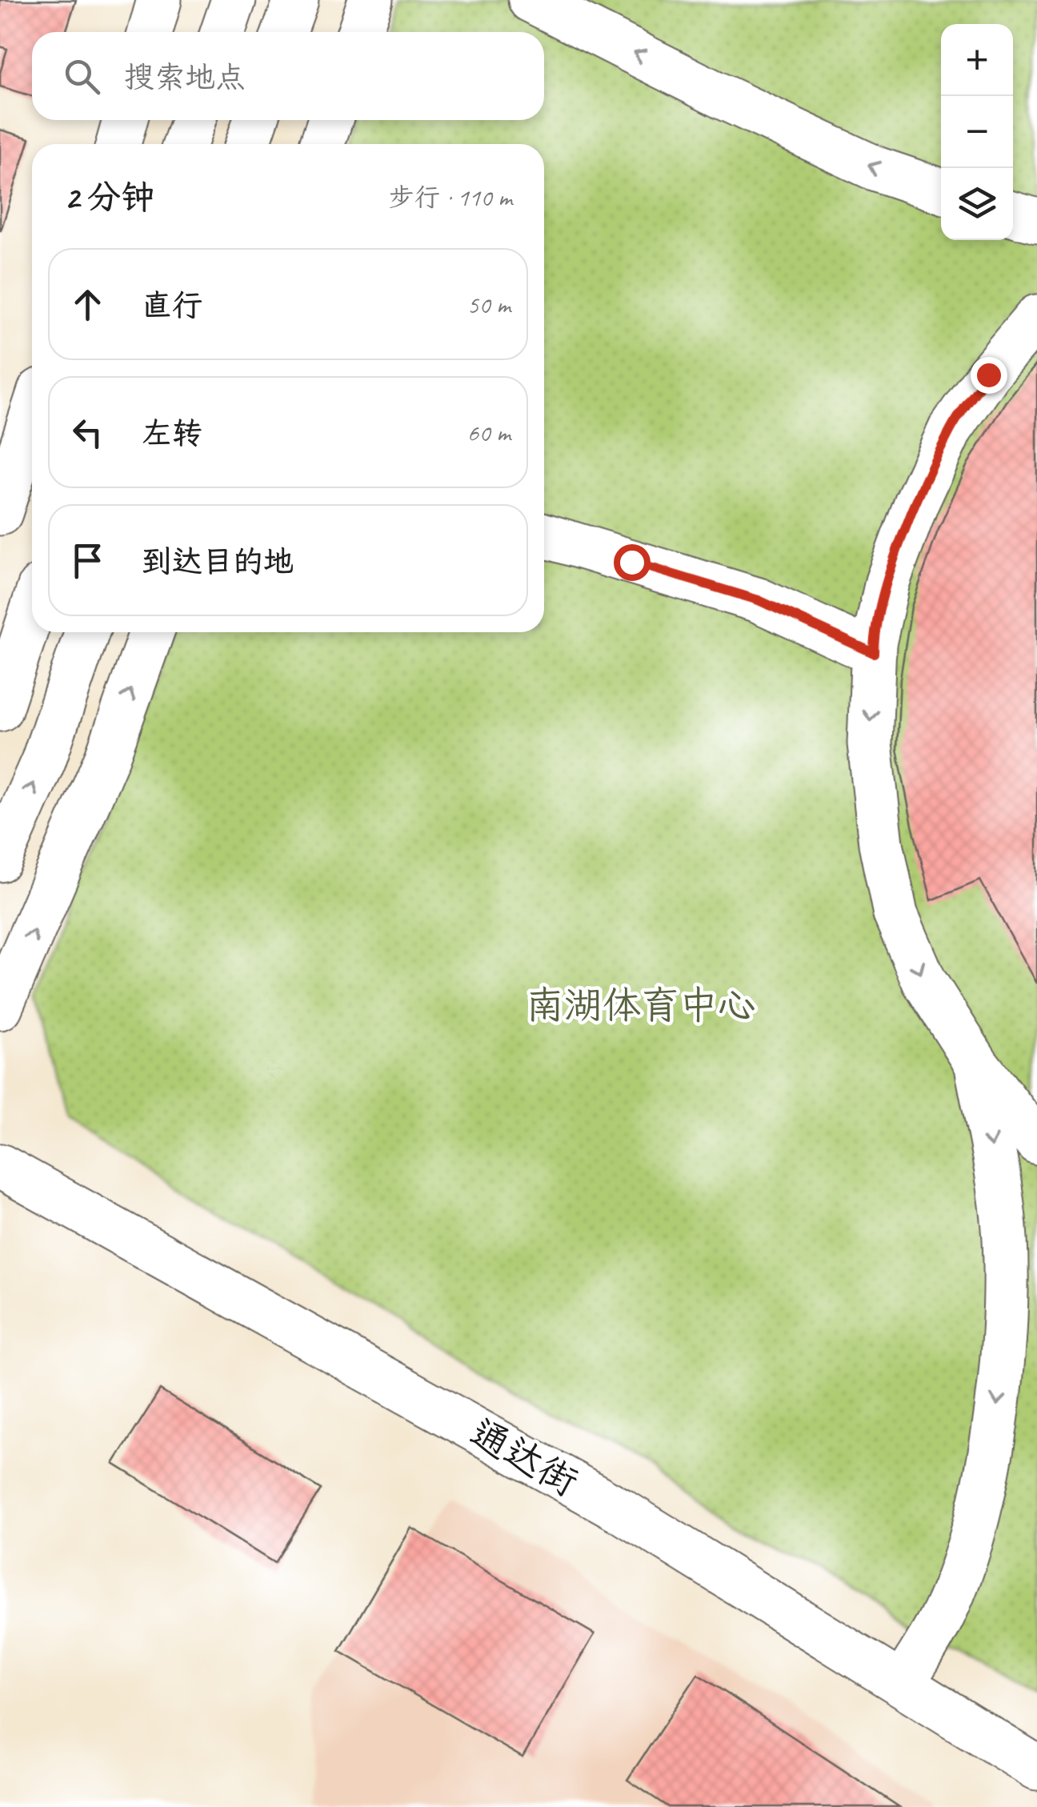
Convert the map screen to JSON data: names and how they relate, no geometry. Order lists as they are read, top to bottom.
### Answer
{
  "streets": {
    "street": ["通达街"]
  },
  "parks": ["南湖体育中心"],
  "page": {
    "map_buttons": ["+", "−"],
    "search": "搜索地点",
    "heading": ["2 分钟", "步行 · 110 m"],
    "list": [
      ["直行", "50 m"],
      ["左转", "60 m"],
      "到达目的地"
    ]
  }
}
